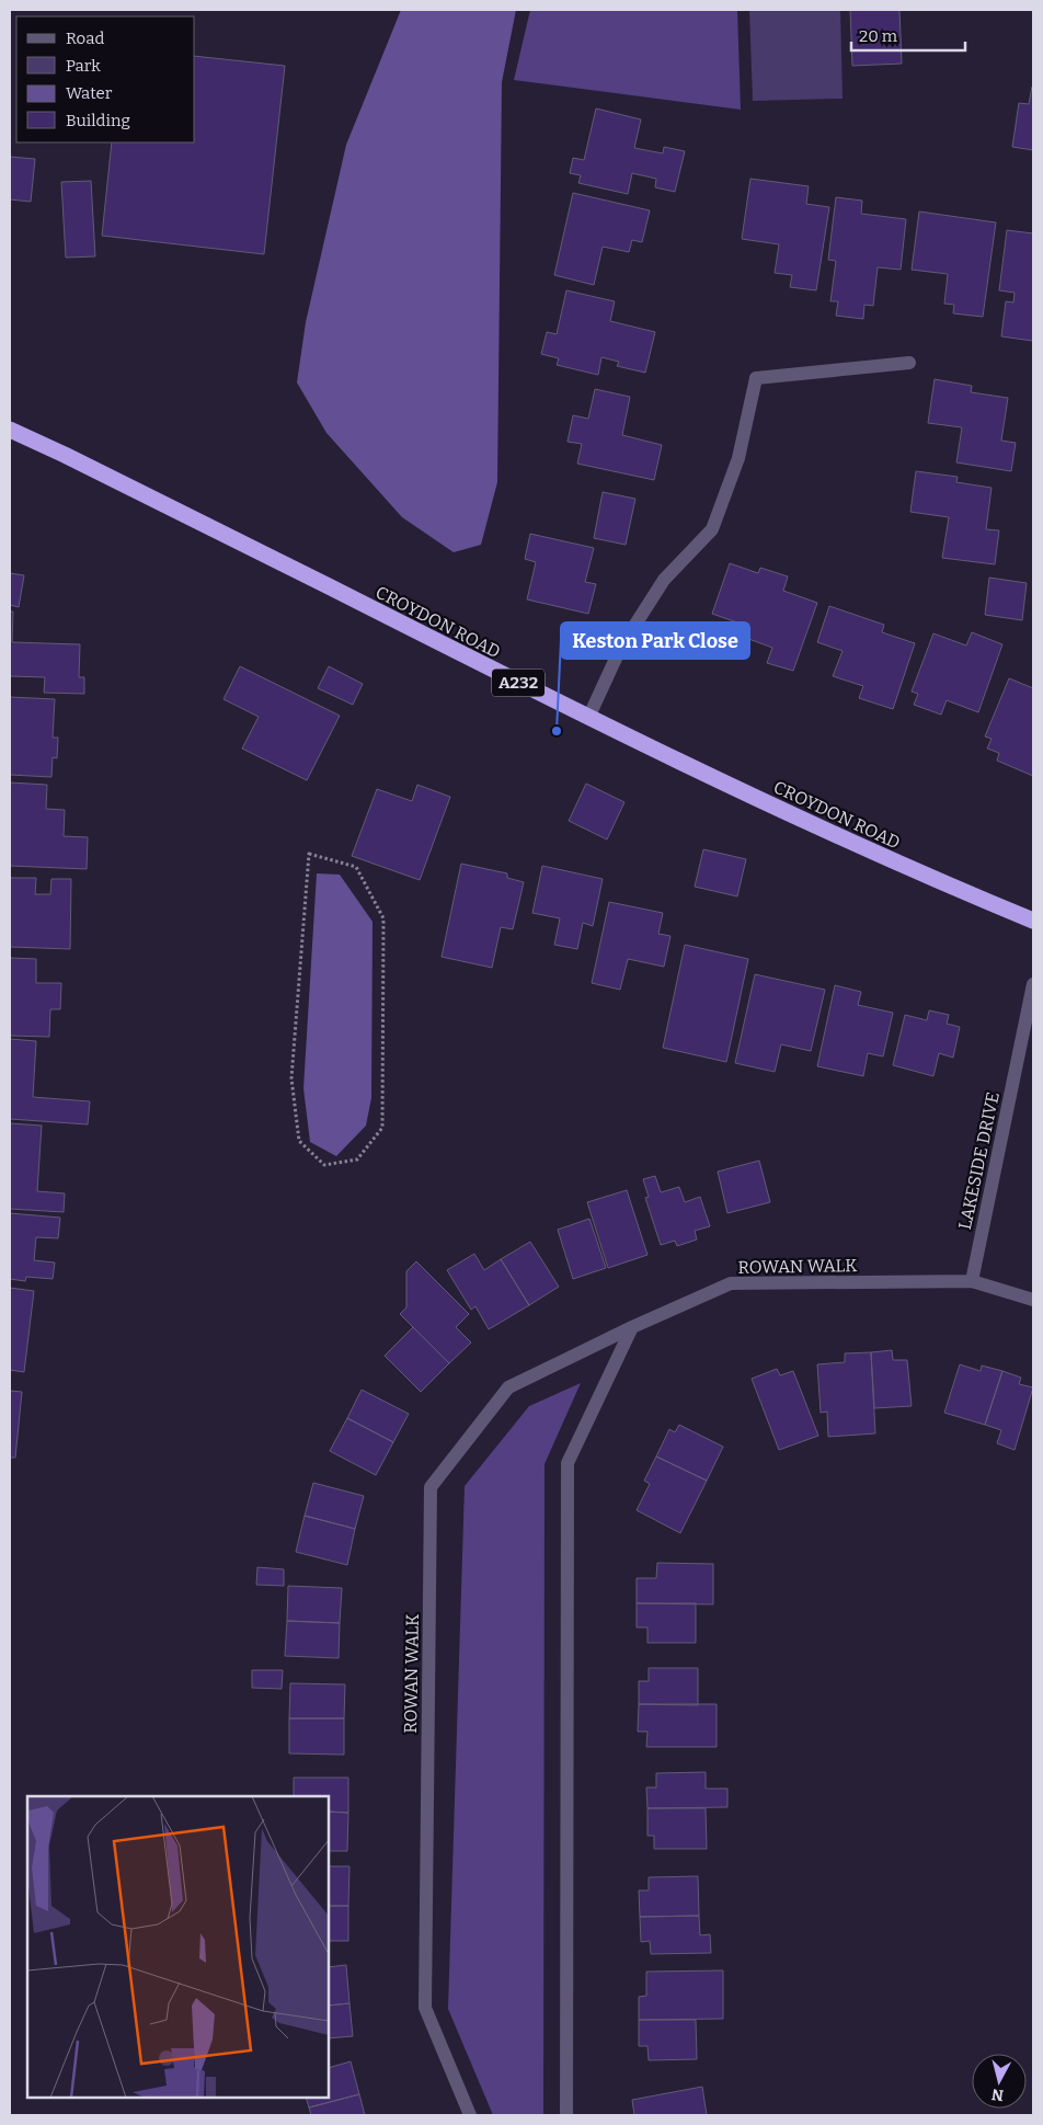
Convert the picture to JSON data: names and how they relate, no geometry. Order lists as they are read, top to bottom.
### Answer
{
  "streets": {
    "highway": ["CROYDON ROAD", "A232"],
    "street": ["LAKESIDE DRIVE", "ROWAN WALK"]
  },
  "crossings": [
    ["LAKESIDE DRIVE", "ROWAN WALK"]
  ],
  "places": ["Keston Park Close"],
  "legend": [
    "Road",
    "Park",
    "Water",
    "Building"
  ],
  "scale_bar": "20 m",
  "north": "bottom"
}
